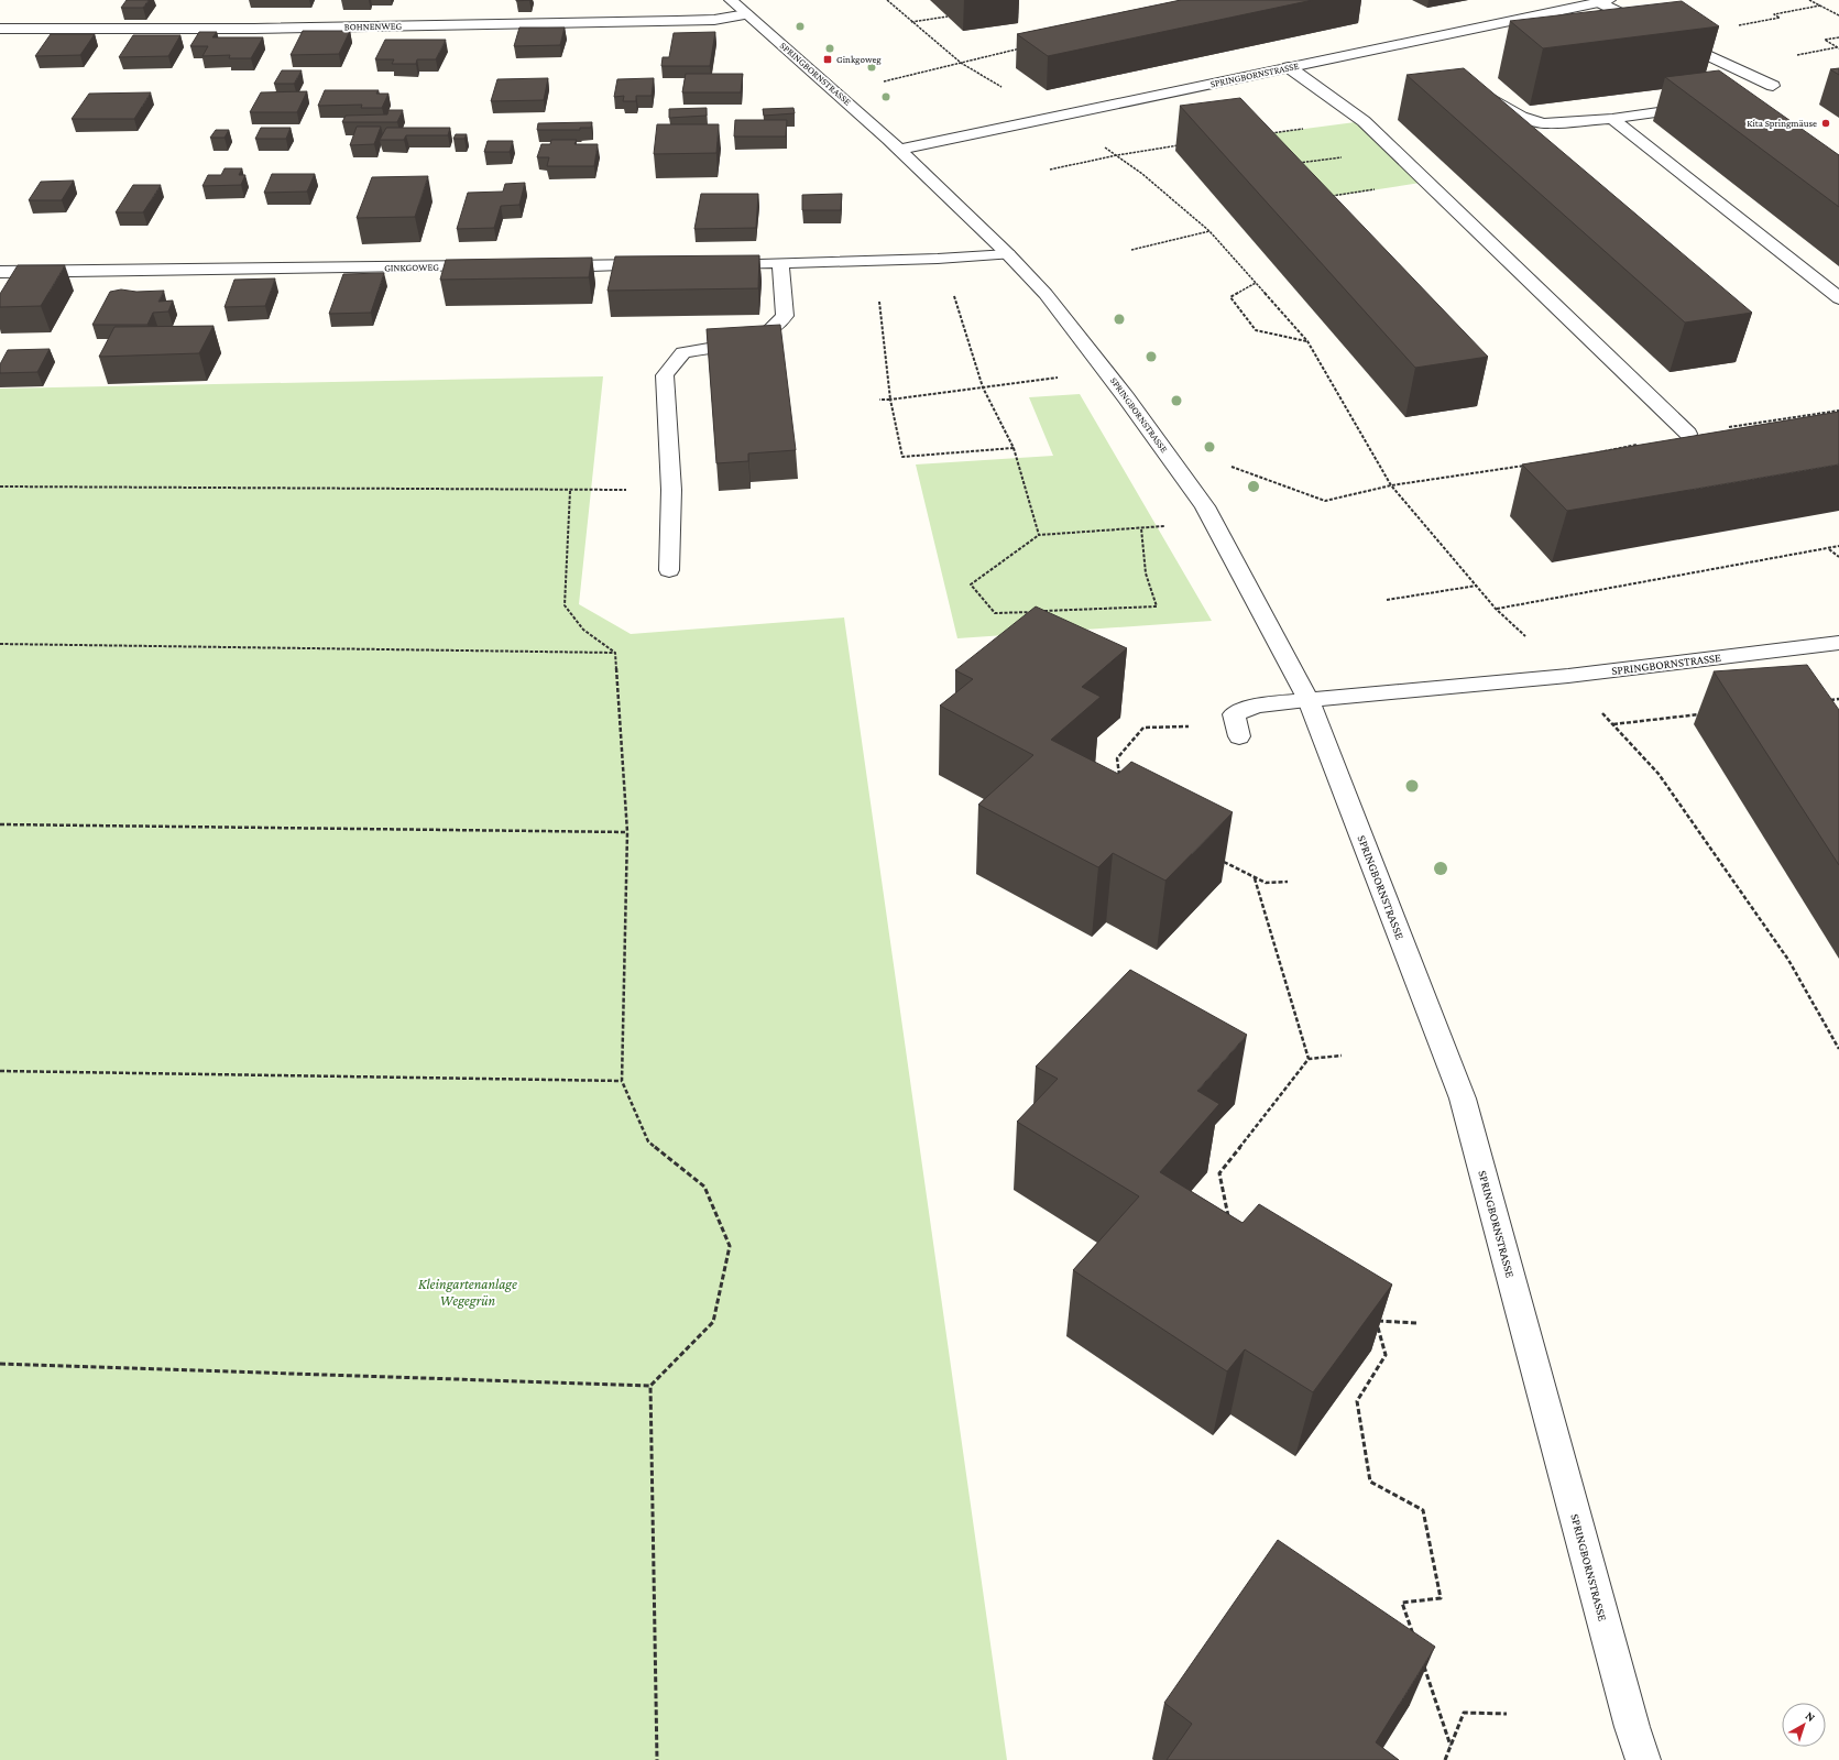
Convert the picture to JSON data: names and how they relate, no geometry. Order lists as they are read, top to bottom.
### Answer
{
  "streets": {
    "street": ["BOHNENWEG", "SPRINGBORNSTRASSE", "GINKGOWEG"]
  },
  "crossings": [
    ["BOHNENWEG", "SPRINGBORNSTRASSE"]
  ],
  "parks": ["Kleingartenanlage Wegegrün"],
  "places": {
    "transit": ["Ginkgoweg"],
    "other": ["Kita Springmäuse"]
  },
  "north": "top right"
}
